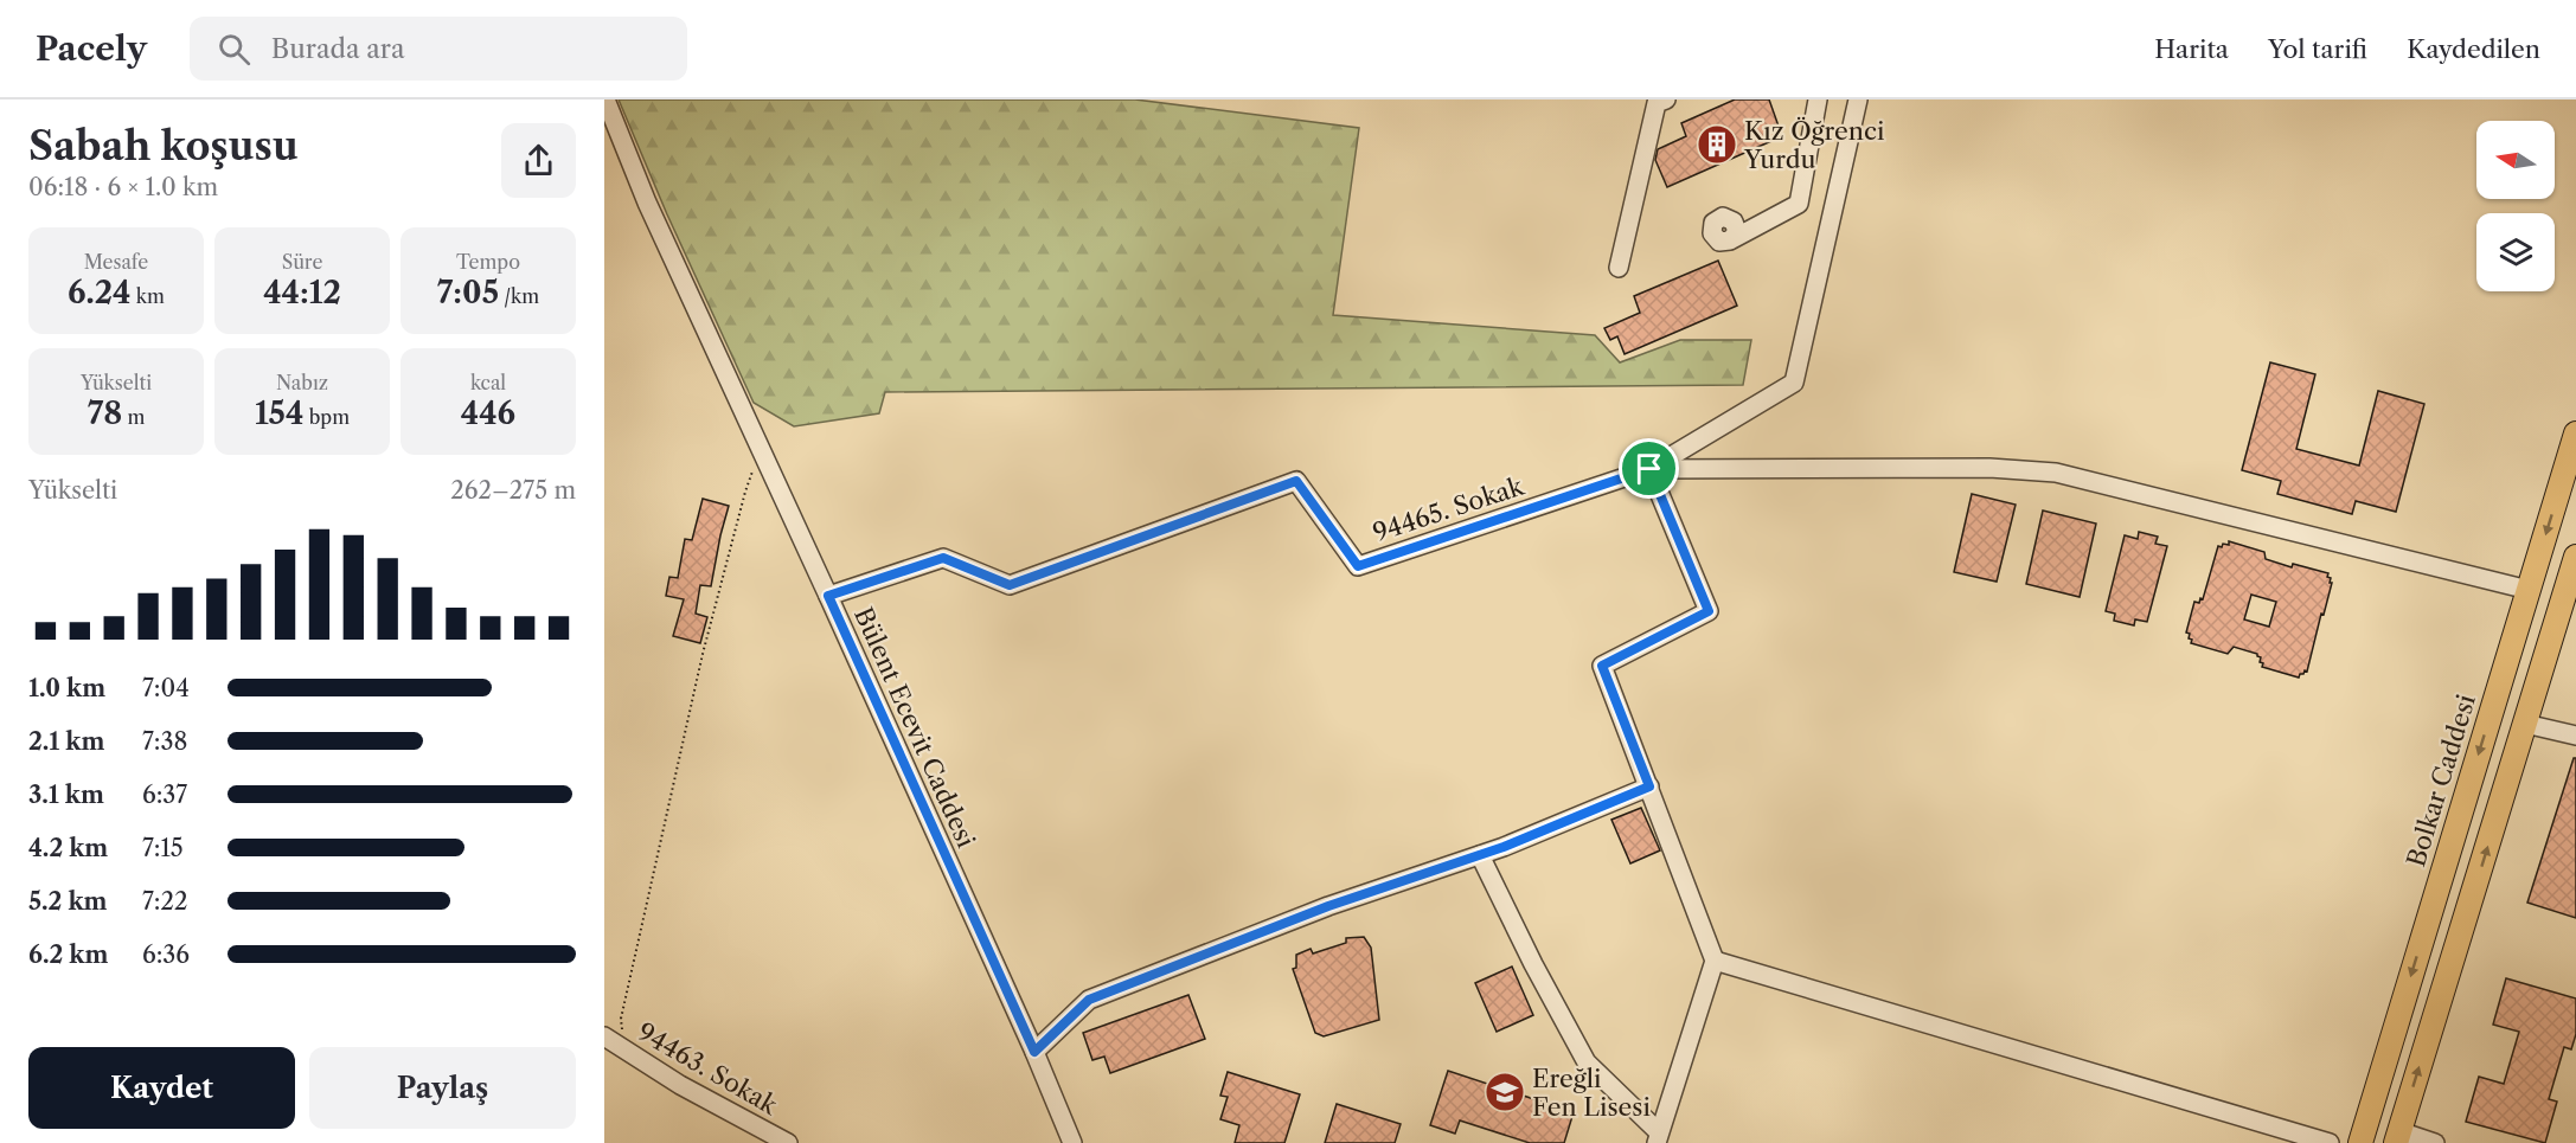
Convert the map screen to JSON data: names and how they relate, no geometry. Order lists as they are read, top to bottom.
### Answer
{
  "streets": {
    "main road": ["Bolkar Caddesi"],
    "street": ["94465. Sokak", "Bülent Ecevit Caddesi", "94463. Sokak"]
  },
  "crossings": [
    ["94465. Sokak", "Bülent Ecevit Caddesi"]
  ],
  "places": {
    "building": ["Kız Öğrenci Yurdu"],
    "school or university": ["Ereğli Fen Lisesi"]
  },
  "north": "left",
  "page": {
    "header": "Pacely",
    "search": "Burada ara",
    "nav": ["Harita", "Yol tarifi", "Kaydedilen"],
    "heading": ["Sabah koşusu", "06:18 · 6 × 1.0 km"],
    "stats": [
      ["Mesafe", "6.24 km"],
      ["Süre", "44:12"],
      ["Tempo", "7:05 /km"],
      ["Yükselti", "78 m"],
      ["Nabız", "154 bpm"],
      ["kcal", "446"]
    ],
    "chart": ["Yükselti", "262–275 m"],
    "list": [
      {
        "name": "1.0 km",
        "note": "7:04"
      },
      {
        "name": "2.1 km",
        "note": "7:38"
      },
      {
        "name": "3.1 km",
        "note": "6:37"
      },
      {
        "name": "4.2 km",
        "note": "7:15"
      },
      {
        "name": "5.2 km",
        "note": "7:22"
      },
      {
        "name": "6.2 km",
        "note": "6:36"
      }
    ],
    "buttons": ["Kaydet", "Paylaş"]
  }
}
